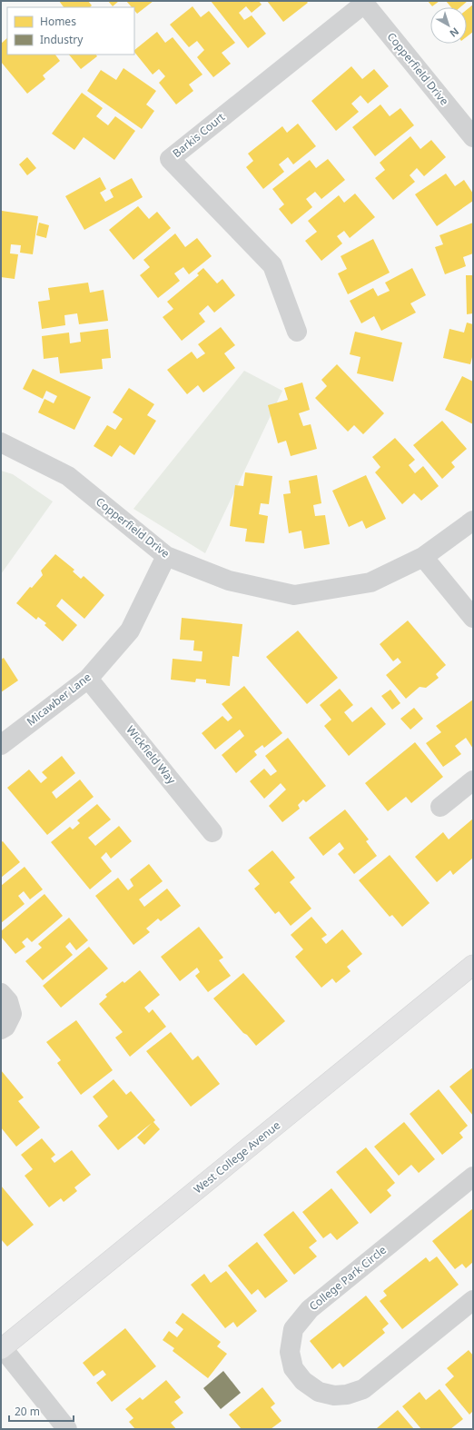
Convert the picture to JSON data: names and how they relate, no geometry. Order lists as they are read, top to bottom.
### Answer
{
  "streets": {
    "main road": ["West College Avenue"],
    "street": [
      "Copperfield Drive",
      "Barkis Court",
      "Micawber Lane",
      "Wickfield Way",
      "College Park Circle"
    ]
  },
  "crossings": [
    ["Copperfield Drive", "Barkis Court"],
    ["Copperfield Drive", "Micawber Lane"],
    ["Micawber Lane", "Wickfield Way"]
  ],
  "legend": ["Homes", "Industry"],
  "scale_bar": "20 m",
  "north": "bottom right"
}
